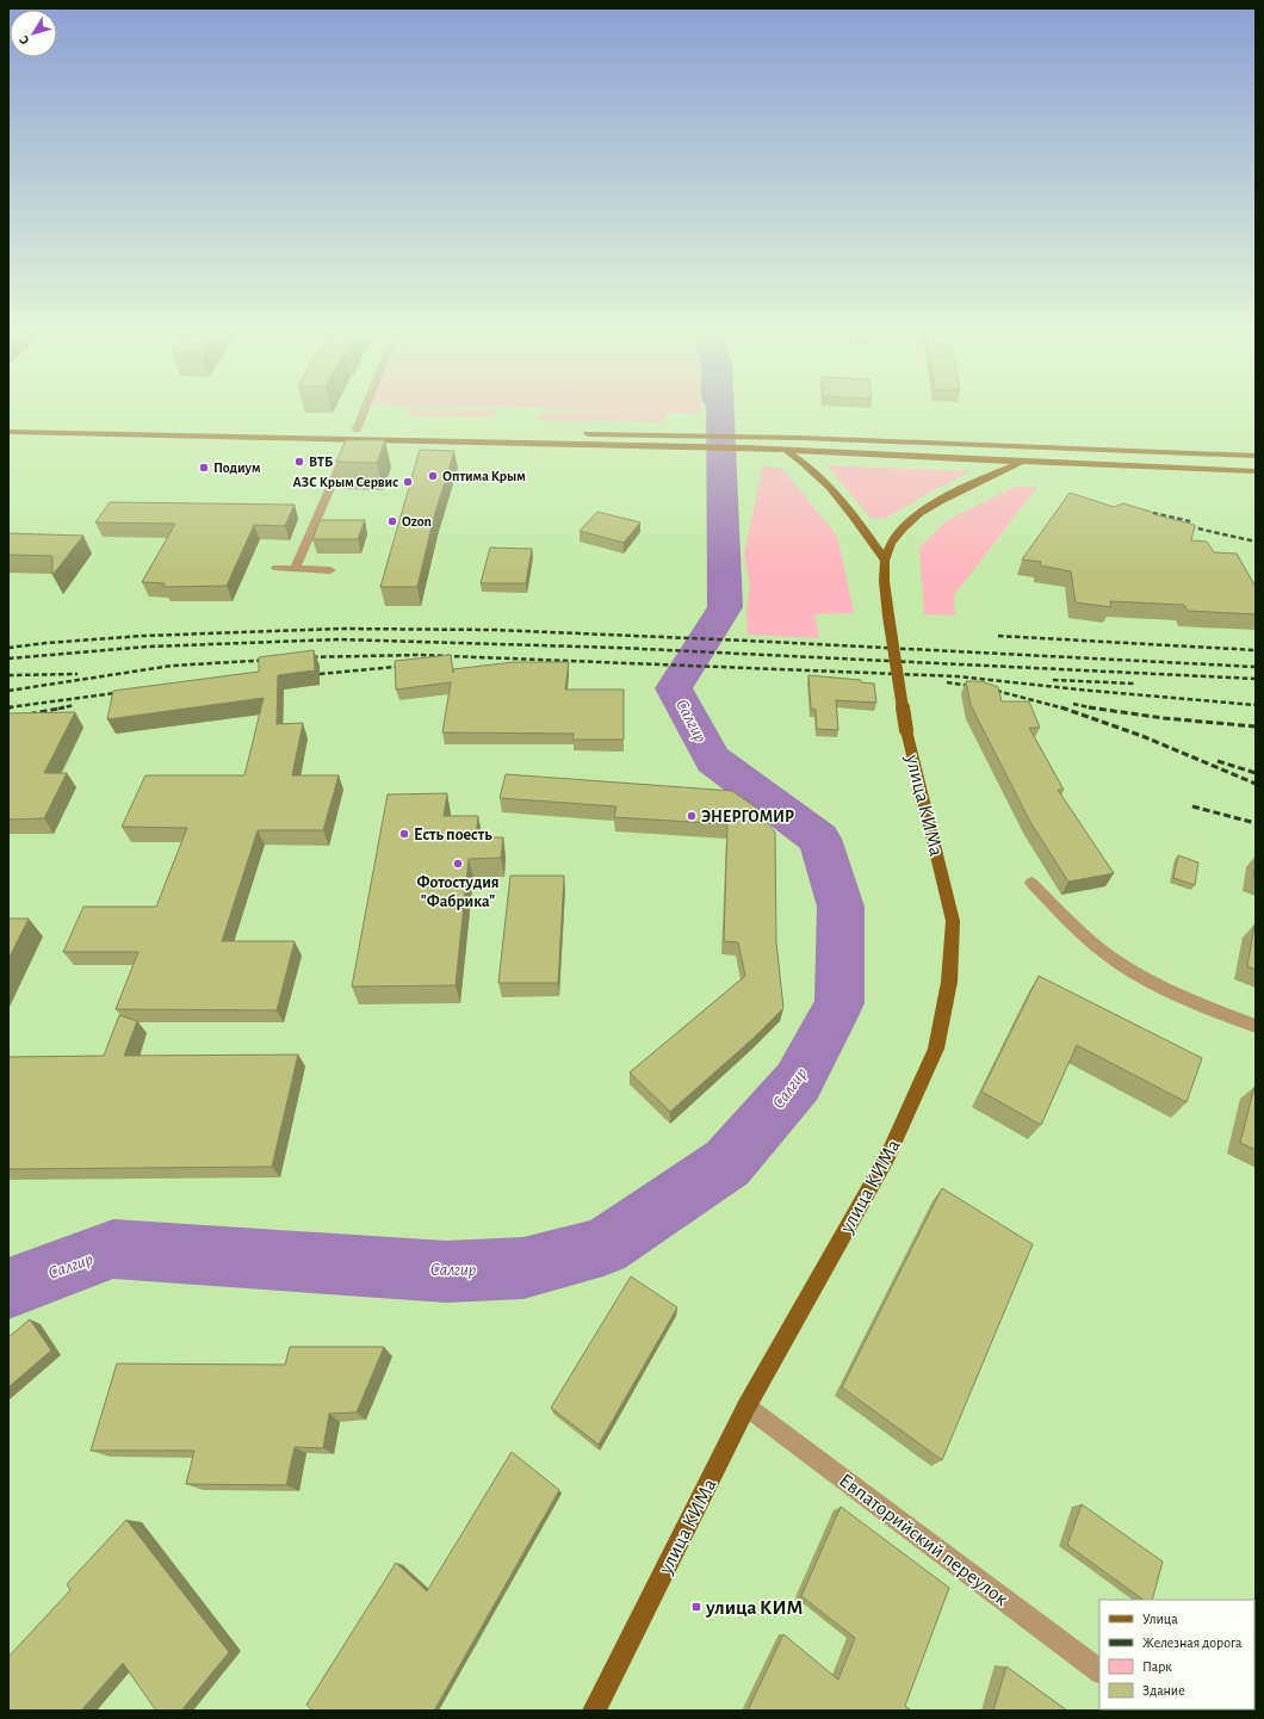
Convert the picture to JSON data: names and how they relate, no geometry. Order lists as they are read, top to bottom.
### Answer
{
  "streets": {
    "main road": ["улица КИМа"],
    "street": ["Евпаторийский переулок"]
  },
  "crossings": [
    ["улица КИМа", "Евпаторийский переулок"]
  ],
  "water": ["Салгир"],
  "places": {
    "other": [
      "ВТБ",
      "Подиум",
      "Оптима Крым",
      "АЗС Крым Сервис",
      "Ozon",
      "ЭНЕРГОМИР",
      "Есть поесть",
      "Фотостудия \"Фабрика\""
    ],
    "transit": ["улица КИМ"]
  },
  "legend": [
    "Улица",
    "Железная дорога",
    "Парк",
    "Здание"
  ],
  "north": "bottom left"
}
